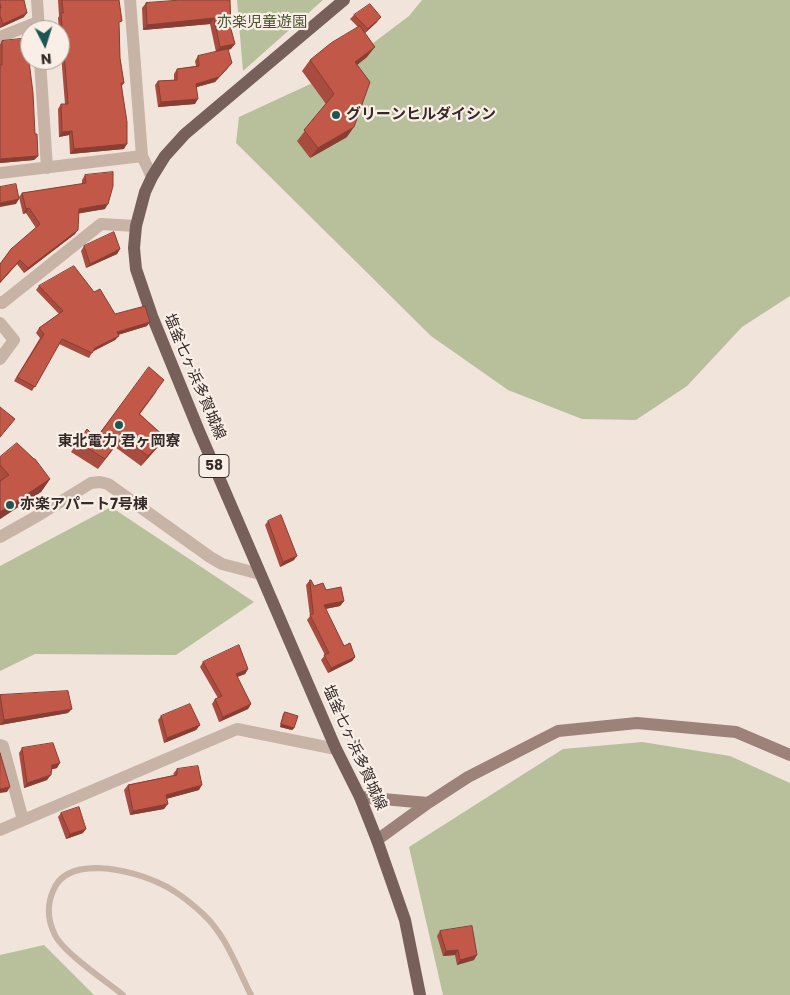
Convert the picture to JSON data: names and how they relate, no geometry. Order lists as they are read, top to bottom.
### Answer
{
  "streets": {
    "main road": ["塩釜七ヶ浜多賀城線", "58"]
  },
  "parks": ["亦楽児童遊園"],
  "places": ["グリーンヒルダイシン", "東北電力 君ヶ岡寮", "亦楽アパート7号棟"],
  "north": "bottom"
}
